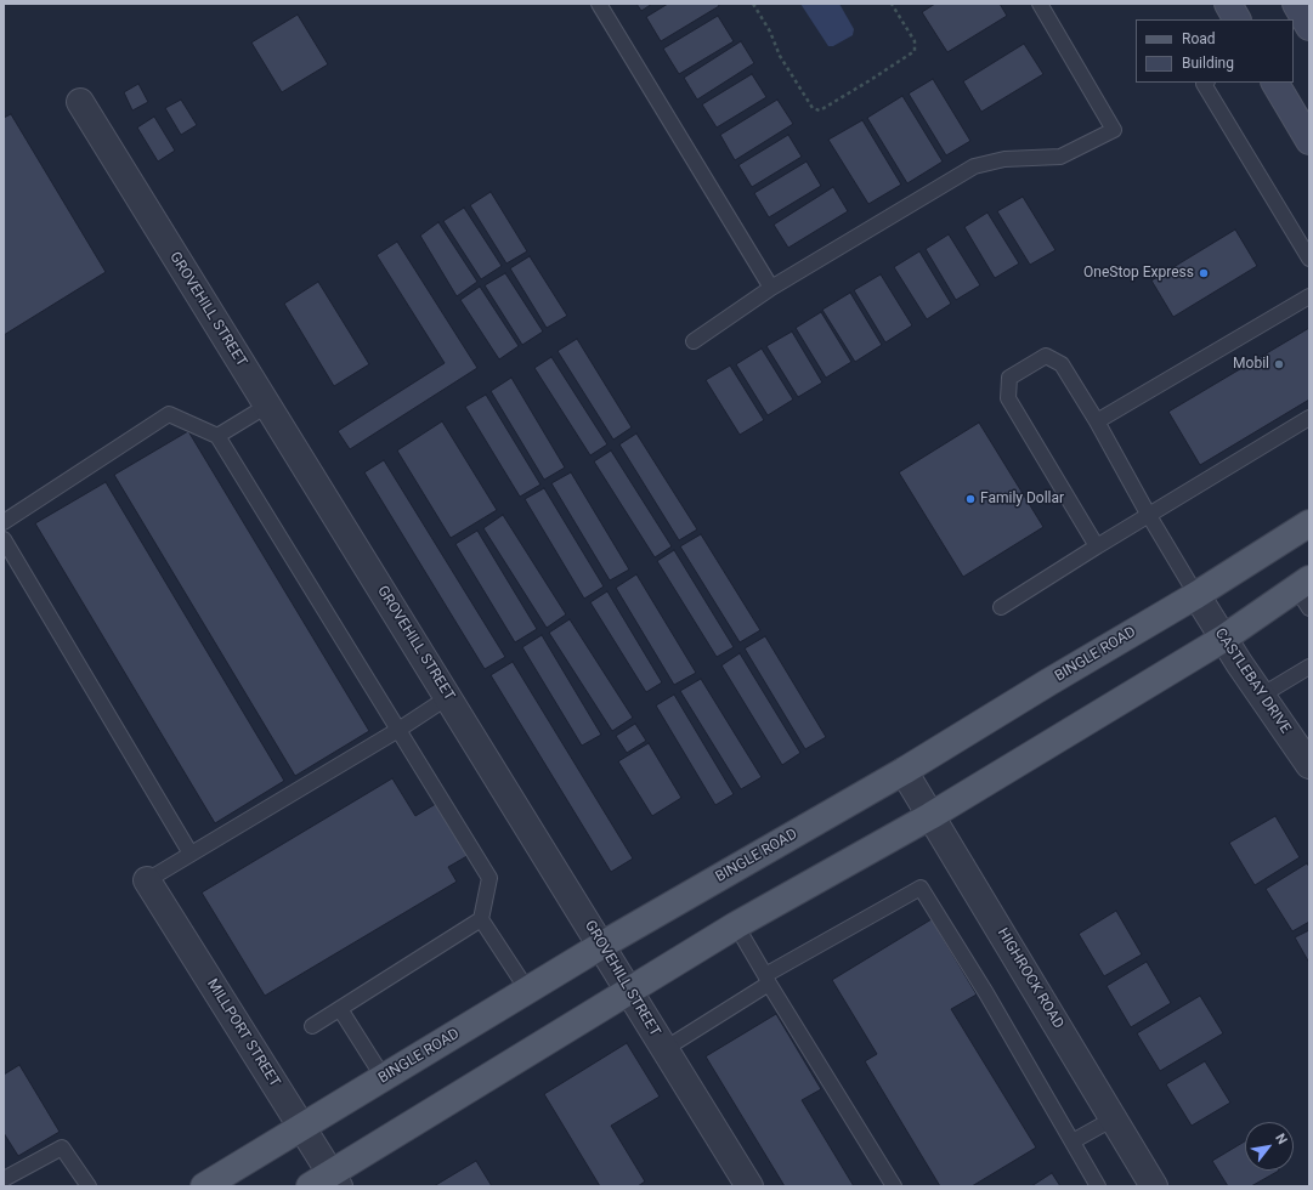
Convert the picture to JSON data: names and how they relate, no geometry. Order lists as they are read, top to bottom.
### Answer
{
  "streets": {
    "main road": ["BINGLE ROAD"],
    "street": [
      "GROVEHILL STREET",
      "CASTLEBAY DRIVE",
      "HIGHROCK ROAD",
      "MILLPORT STREET"
    ]
  },
  "crossings": [
    ["GROVEHILL STREET", "BINGLE ROAD"],
    ["BINGLE ROAD", "CASTLEBAY DRIVE"],
    ["BINGLE ROAD", "HIGHROCK ROAD"],
    ["BINGLE ROAD", "MILLPORT STREET"]
  ],
  "places": ["OneStop Express", "Mobil", "Family Dollar"],
  "legend": ["Road", "Building"],
  "north": "top right"
}
